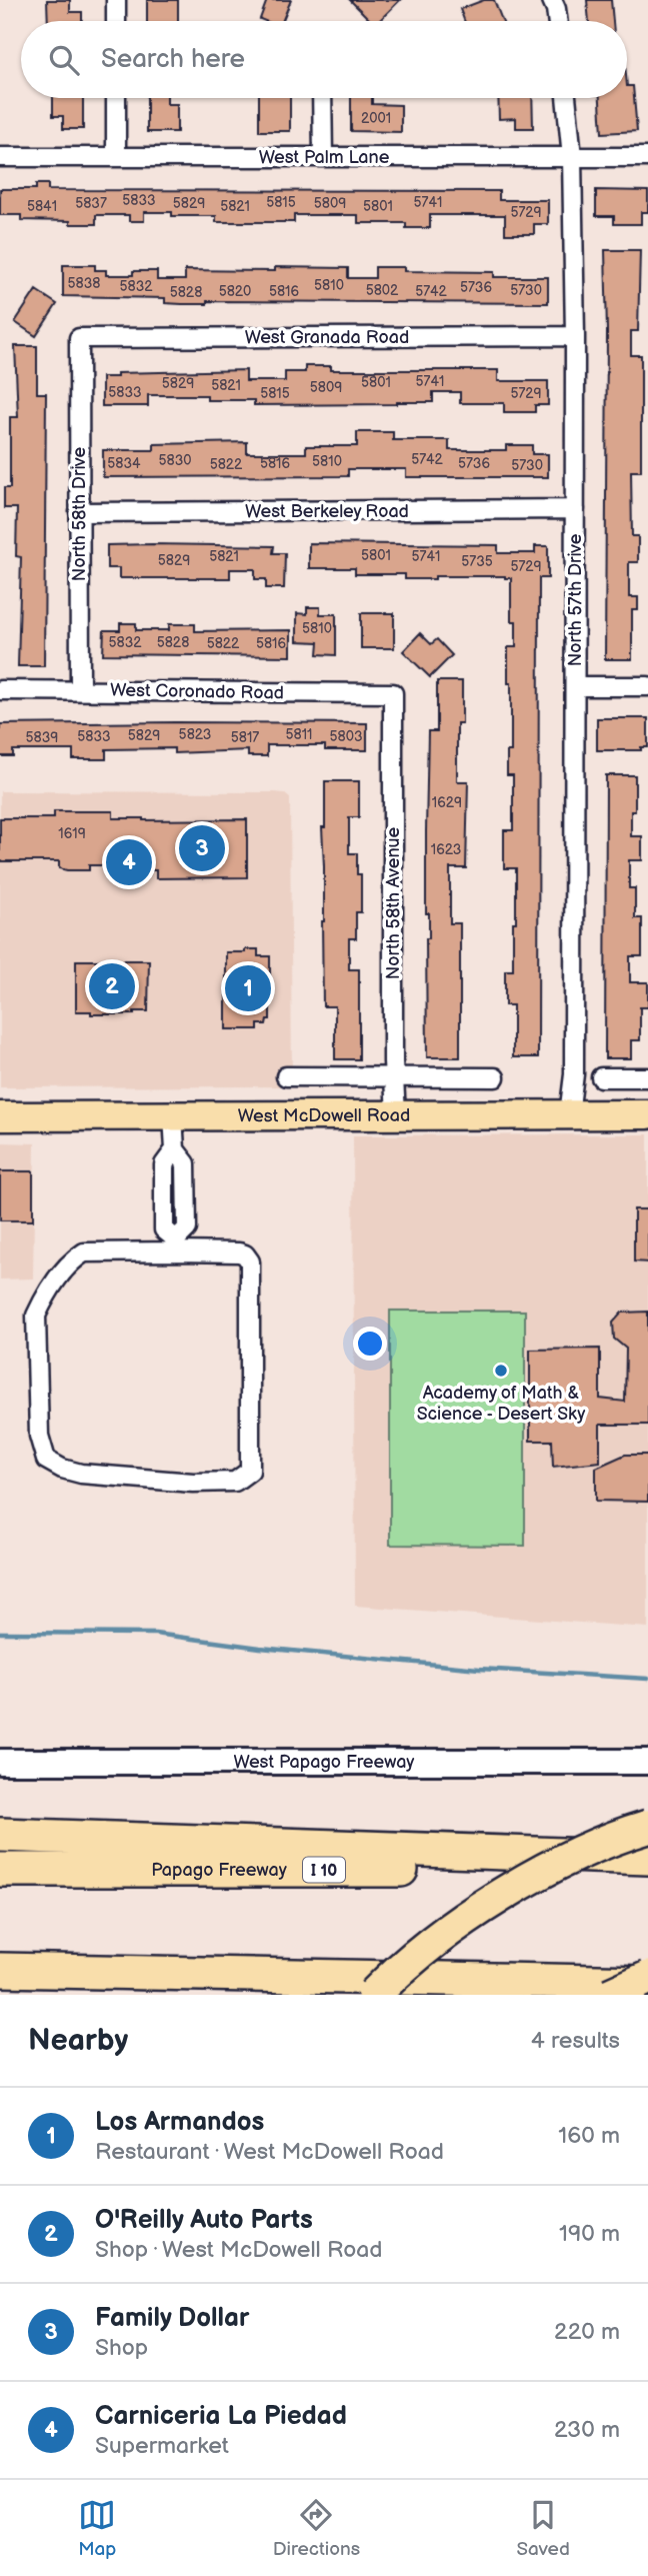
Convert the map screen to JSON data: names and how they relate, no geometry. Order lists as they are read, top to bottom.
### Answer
{
  "streets": {
    "highway": ["Papago Freeway", "I 10"],
    "main road": ["West McDowell Road", "West Papago Freeway"],
    "street": [
      "West Palm Lane",
      "West Granada Road",
      "West Berkeley Road",
      "North 58th Drive",
      "North 57th Drive",
      "West Coronado Road",
      "North 58th Avenue"
    ]
  },
  "crossings": [
    ["West Palm Lane", "North 57th Drive"],
    ["West Granada Road", "North 58th Drive"],
    ["West Granada Road", "North 57th Drive"],
    ["West Berkeley Road", "North 58th Drive"],
    ["West Berkeley Road", "North 57th Drive"],
    ["North 58th Drive", "West Coronado Road"],
    ["North 57th Drive", "West McDowell Road"],
    ["West Coronado Road", "North 58th Avenue"],
    ["North 58th Avenue", "West McDowell Road"]
  ],
  "places": ["Academy of Math & Science - Desert Sky"],
  "house_numbers": [
    "2001",
    "5833",
    "5815",
    "5741",
    "5837",
    "5829",
    "5809",
    "5841",
    "5821",
    "5801",
    "5729",
    "5838",
    "5810",
    "5832",
    "5736",
    "5802",
    "5730",
    "5820",
    "5816",
    "5742",
    "5828",
    "5741",
    "5801",
    "5829",
    "5821",
    "5809",
    "5833",
    "5815",
    "5729",
    "5742",
    "5830",
    "5810",
    "5834",
    "5816",
    "5736",
    "5822",
    "5730",
    "5801",
    "5821",
    "5741",
    "5829",
    "5735",
    "5729",
    "5810",
    "5832",
    "5828",
    "5822",
    "5816",
    "5823",
    "5811",
    "5829",
    "5833",
    "5803",
    "5839",
    "5817",
    "1629",
    "1619",
    "1623"
  ],
  "page": {
    "search": "Search here",
    "pins": [
      "3",
      "4",
      "2",
      "1"
    ],
    "heading": ["Nearby", "4 results"],
    "list": [
      {
        "mark": "1",
        "name": "Los Armandos",
        "note": "Restaurant · West McDowell Road",
        "value": "160 m"
      },
      {
        "mark": "2",
        "name": "O'Reilly Auto Parts",
        "note": "Shop · West McDowell Road",
        "value": "190 m"
      },
      {
        "mark": "3",
        "name": "Family Dollar",
        "note": "Shop",
        "value": "220 m"
      },
      {
        "mark": "4",
        "name": "Carniceria La Piedad",
        "note": "Supermarket",
        "value": "230 m"
      }
    ],
    "nav": ["Map", "Directions", "Saved"]
  }
}
